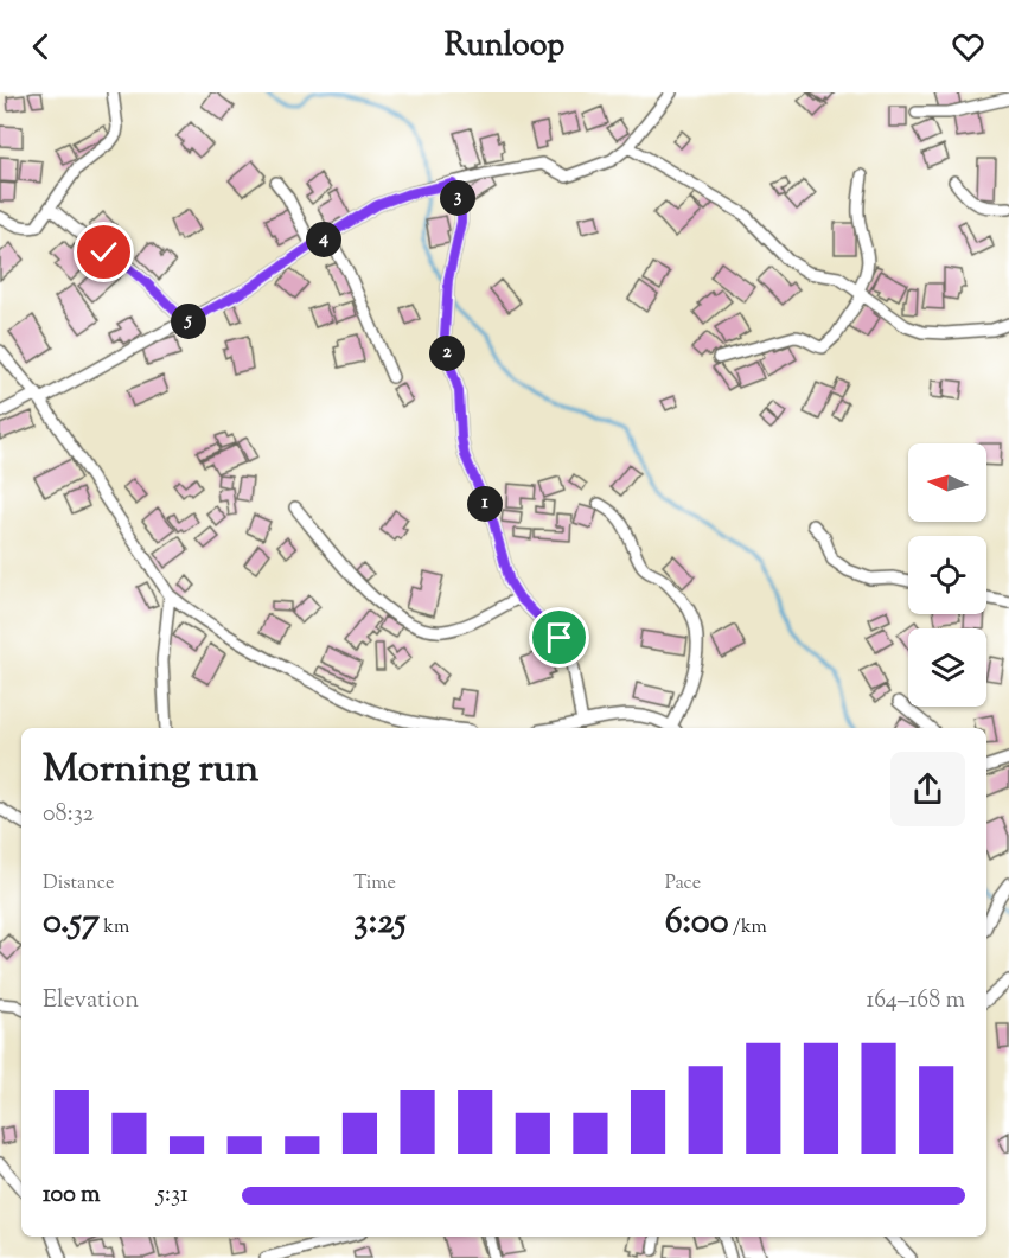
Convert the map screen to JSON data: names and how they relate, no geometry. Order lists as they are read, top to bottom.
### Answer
{
  "north": "left",
  "page": {
    "header": "Runloop",
    "pins": [
      "3",
      "4",
      "5",
      "2",
      "1"
    ],
    "heading": ["Morning run", "08:32"],
    "stats": [
      ["Distance", "0.57 km"],
      ["Time", "3:25"],
      ["Pace", "6:00 /km"]
    ],
    "chart": ["Elevation", "164–168 m"],
    "list": [
      {
        "name": "100 m",
        "note": "5:31"
      }
    ]
  }
}
